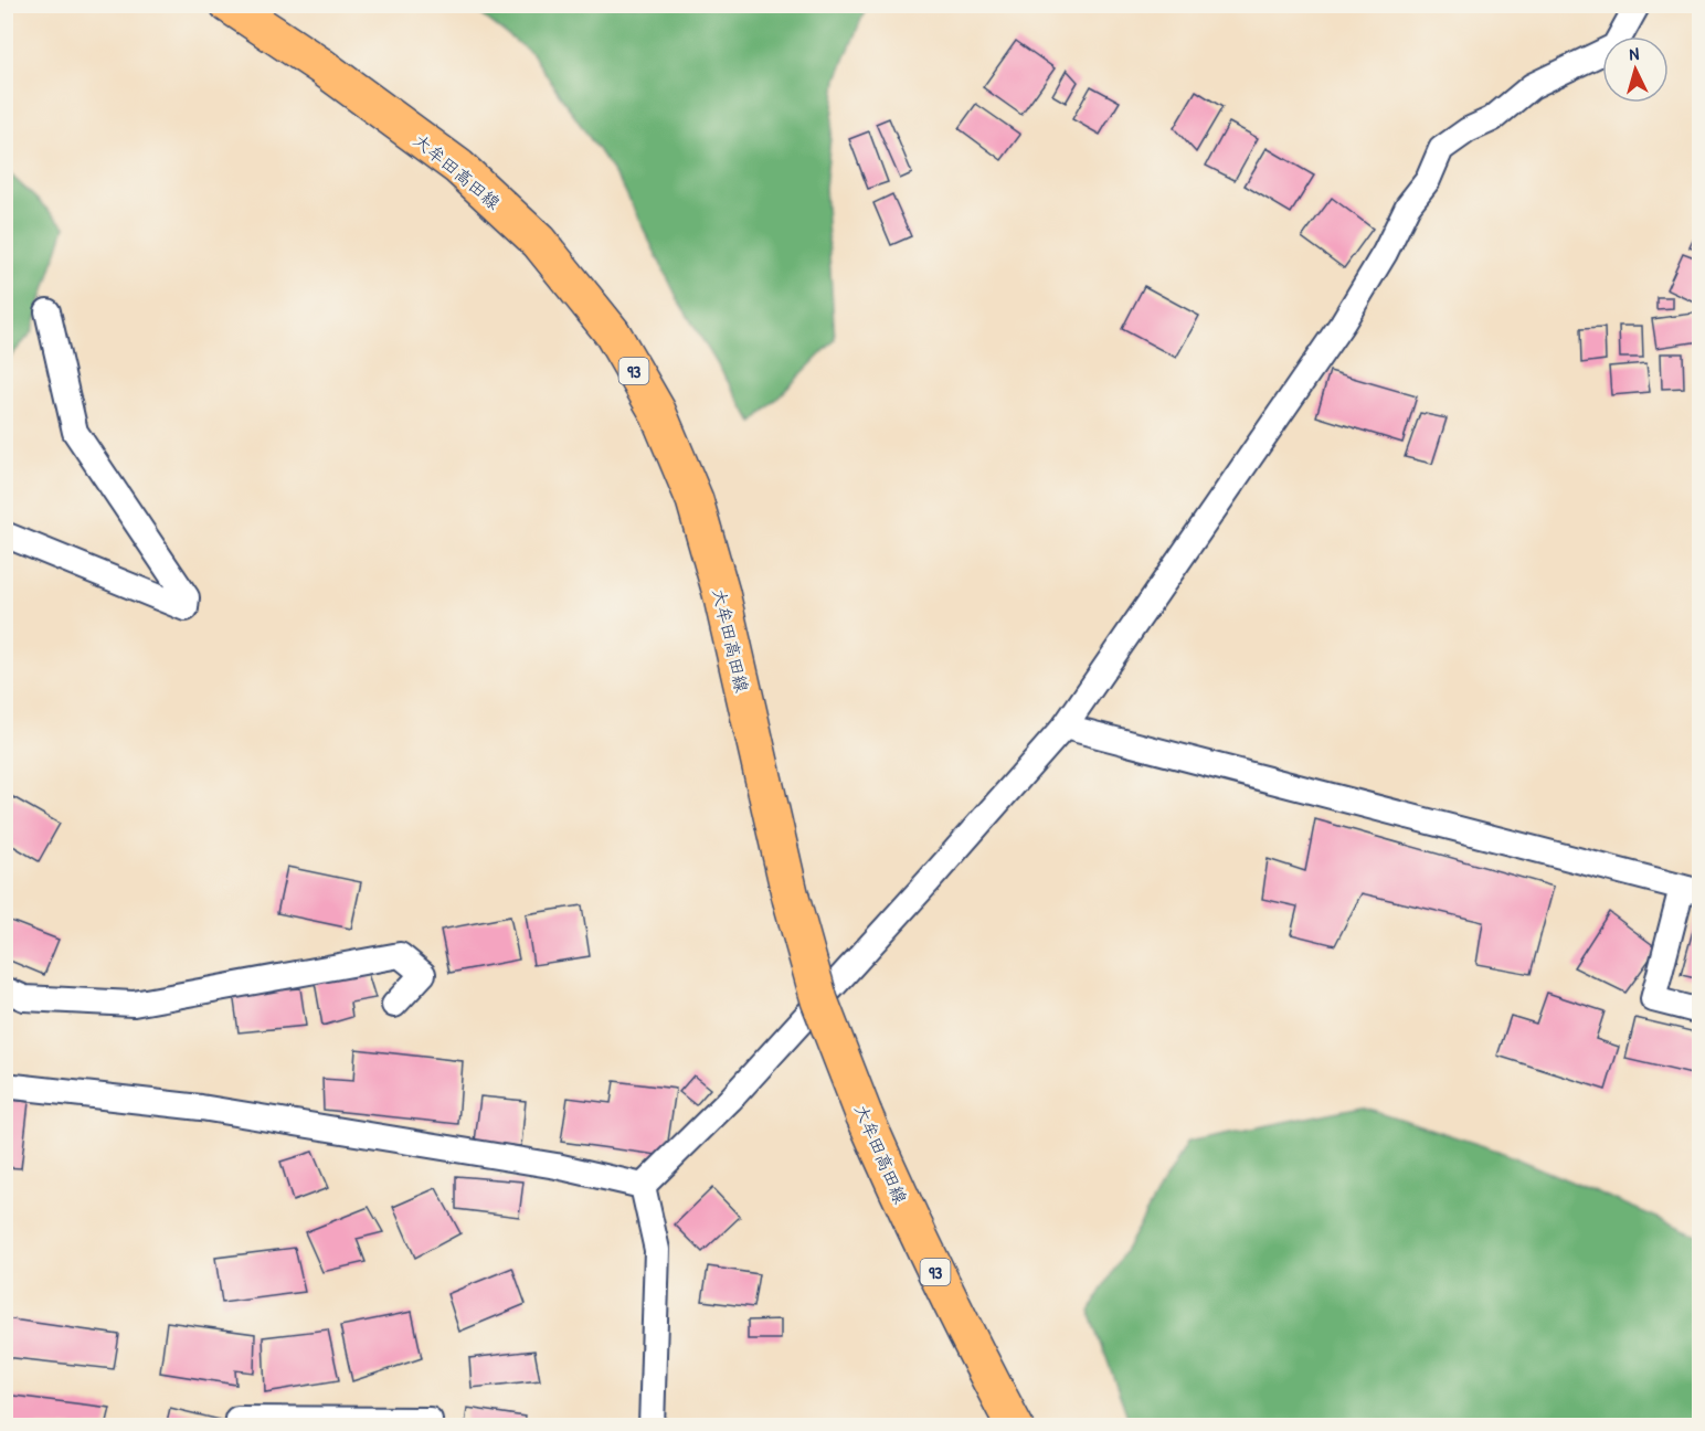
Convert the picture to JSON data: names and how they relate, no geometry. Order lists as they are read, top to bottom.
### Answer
{
  "streets": {
    "main road": ["大牟田高田線", "93"]
  },
  "north": "top"
}
